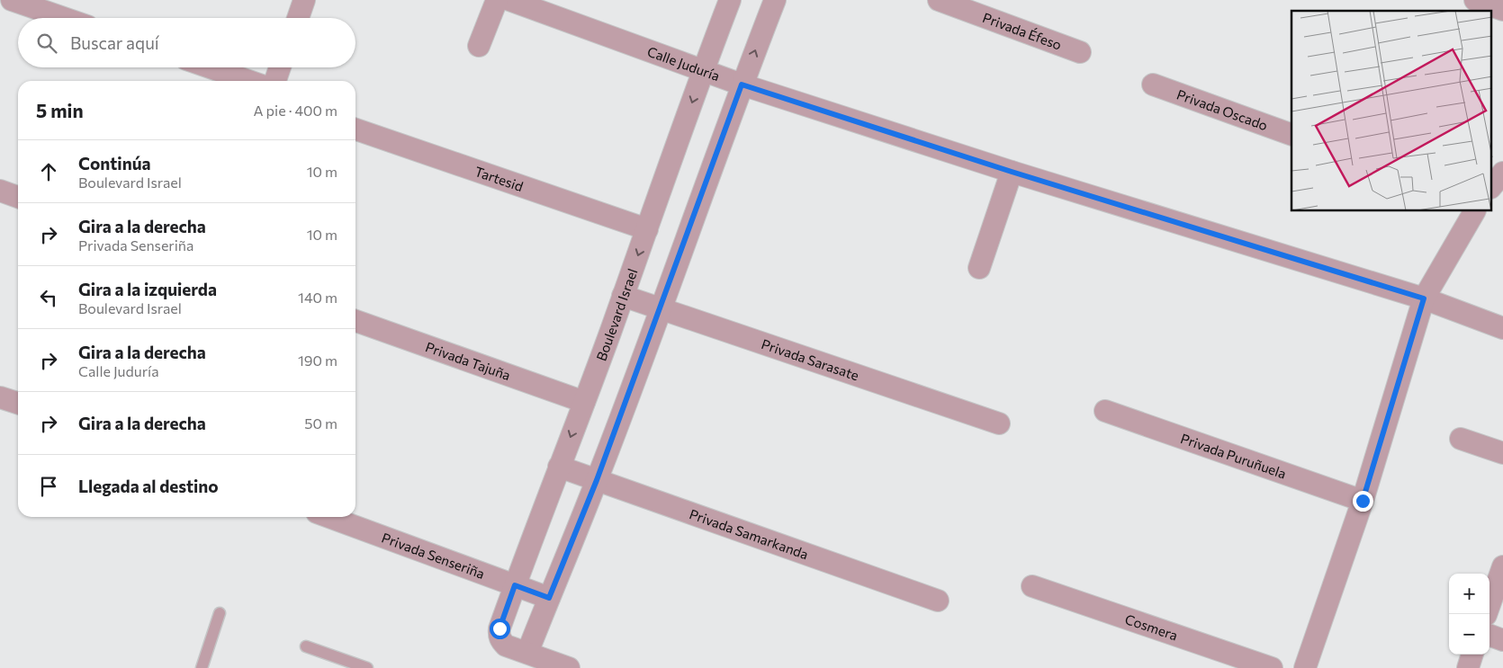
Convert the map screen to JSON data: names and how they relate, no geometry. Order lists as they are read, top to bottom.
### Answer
{
  "streets": {
    "street": [
      "Privada Éfeso",
      "Calle Juduría",
      "Privada Oscado",
      "Tartesid",
      "Boulevard Israel",
      "Privada Sarasate",
      "Privada Tajuña",
      "Privada Puruñuela",
      "Privada Samarkanda",
      "Privada Senseriña",
      "Cosmera"
    ]
  },
  "crossings": [
    ["Calle Juduría", "Boulevard Israel"],
    ["Tartesid", "Boulevard Israel"],
    ["Boulevard Israel", "Privada Sarasate"],
    ["Boulevard Israel", "Privada Tajuña"],
    ["Boulevard Israel", "Privada Samarkanda"],
    ["Boulevard Israel", "Privada Senseriña"]
  ],
  "page": {
    "search": "Buscar aquí",
    "heading": ["5 min", "A pie · 400 m"],
    "list": [
      ["Continúa", "Boulevard Israel", "10 m"],
      ["Gira a la derecha", "Privada Senseriña", "10 m"],
      ["Gira a la izquierda", "Boulevard Israel", "140 m"],
      ["Gira a la derecha", "Calle Juduría", "190 m"],
      ["Gira a la derecha", "50 m"],
      "Llegada al destino"
    ],
    "map_buttons": ["+", "−"]
  }
}
